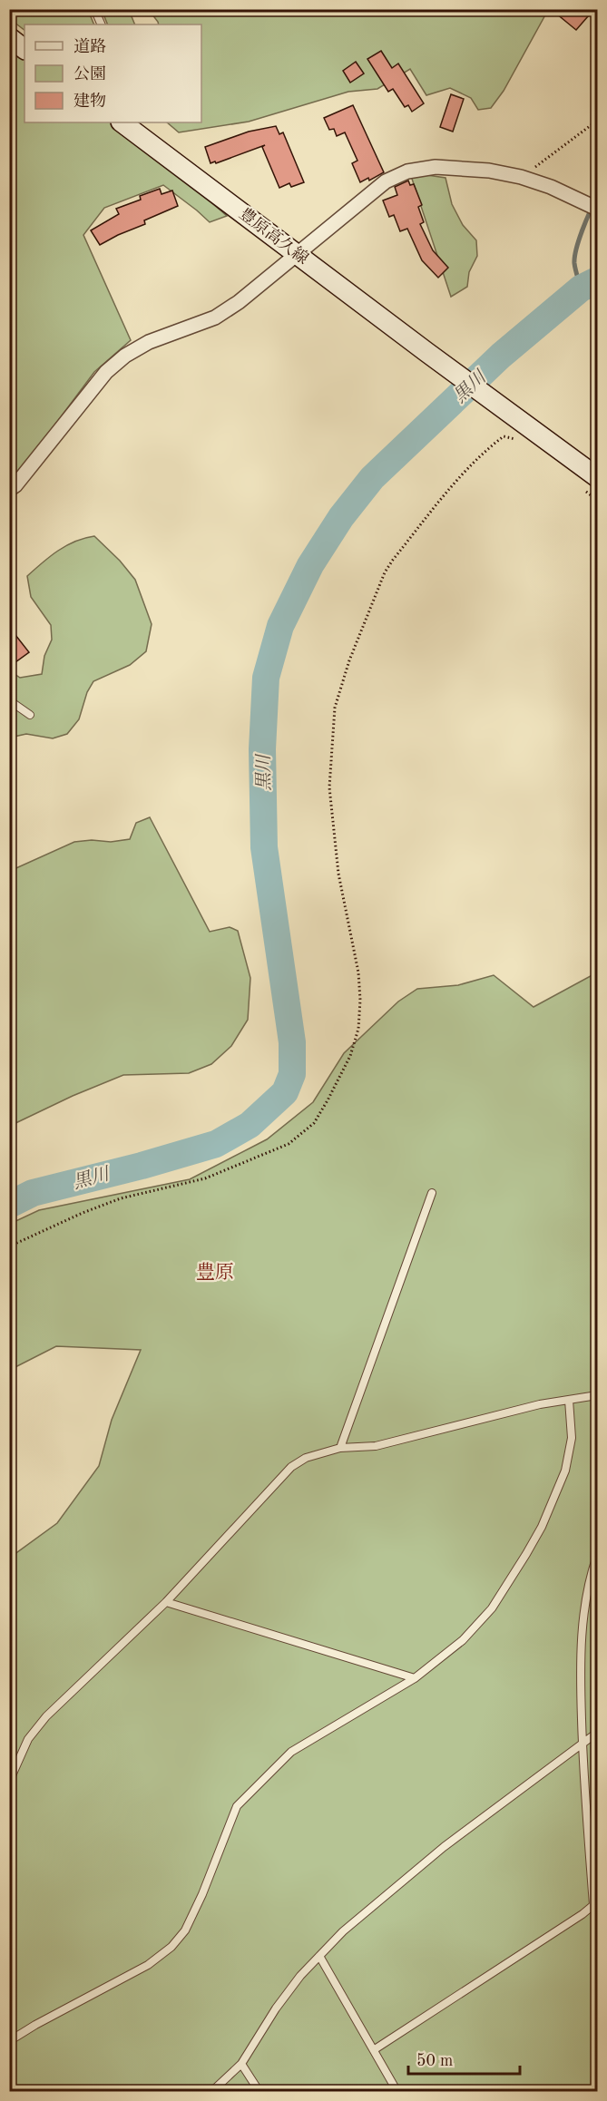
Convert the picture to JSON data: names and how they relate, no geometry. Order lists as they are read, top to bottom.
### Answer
{
  "streets": {
    "main road": ["豊原高久線"]
  },
  "districts": ["豊原"],
  "water": ["黒川"],
  "legend": ["道路", "公園", "建物"],
  "scale_bar": "50 m"
}
